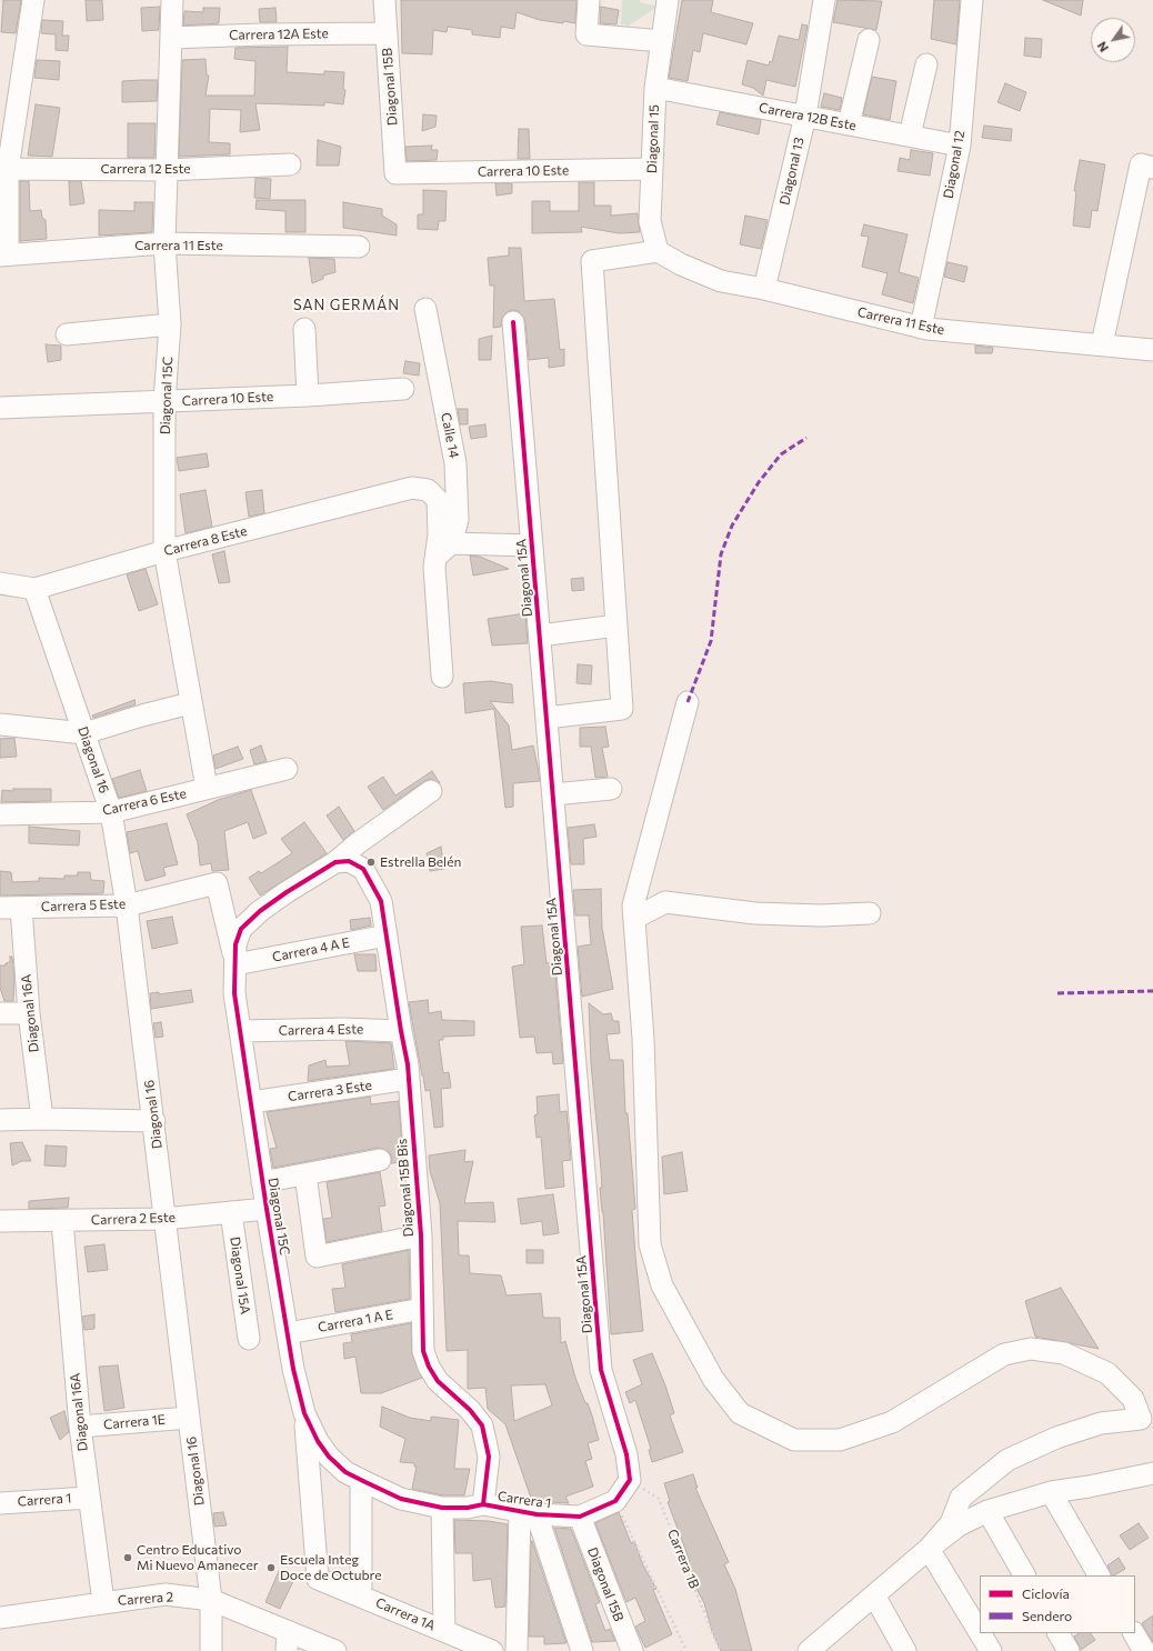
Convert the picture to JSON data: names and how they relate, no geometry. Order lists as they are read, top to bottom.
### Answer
{
  "streets": {
    "street": [
      "Carrera 12A Este",
      "Diagonal 15B",
      "Carrera 12B Este",
      "Diagonal 15",
      "Diagonal 12",
      "Carrera 12 Este",
      "Carrera 10 Este",
      "Diagonal 13",
      "Carrera 11 Este",
      "Diagonal 15C",
      "Calle 14",
      "Carrera 8 Este",
      "Diagonal 15A",
      "Diagonal 16",
      "Carrera 6 Este",
      "Carrera 5 Este",
      "Carrera 4 A E",
      "Diagonal 16A",
      "Carrera 4 Este",
      "Carrera 3 Este",
      "Diagonal 15B Bis",
      "Carrera 2 Este",
      "Carrera 1 A E",
      "Carrera 1E",
      "Carrera 1",
      "Carrera 2",
      "Carrera 1A"
    ],
    "path": ["Carrera 1B"]
  },
  "crossings": [
    ["Carrera 12A Este", "Diagonal 15B"],
    ["Carrera 12A Este", "Diagonal 15C"],
    ["Diagonal 15B", "Carrera 10 Este"],
    ["Diagonal 15B", "Carrera 1"],
    ["Carrera 12B Este", "Diagonal 15"],
    ["Carrera 12B Este", "Diagonal 12"],
    ["Carrera 12B Este", "Diagonal 13"],
    ["Diagonal 15", "Carrera 10 Este"],
    ["Diagonal 15", "Carrera 11 Este"],
    ["Diagonal 12", "Carrera 11 Este"],
    ["Carrera 12 Este", "Diagonal 15C"],
    ["Carrera 10 Este", "Diagonal 15C"],
    ["Diagonal 13", "Carrera 11 Este"],
    ["Carrera 11 Este", "Diagonal 15C"],
    ["Diagonal 15C", "Carrera 8 Este"],
    ["Diagonal 15C", "Carrera 6 Este"],
    ["Diagonal 15C", "Carrera 5 Este"],
    ["Diagonal 15C", "Carrera 4 A E"],
    ["Diagonal 15C", "Carrera 4 Este"],
    ["Diagonal 15C", "Carrera 3 Este"],
    ["Diagonal 15C", "Diagonal 15B Bis"],
    ["Diagonal 15C", "Carrera 2 Este"],
    ["Diagonal 15C", "Carrera 1 A E"],
    ["Diagonal 15C", "Carrera 1"],
    ["Diagonal 15C", "Carrera 1A"],
    ["Calle 14", "Carrera 8 Este"],
    ["Carrera 8 Este", "Diagonal 16"],
    ["Diagonal 15A", "Carrera 2 Este"],
    ["Diagonal 15A", "Carrera 1B"],
    ["Diagonal 16", "Carrera 6 Este"],
    ["Diagonal 16", "Carrera 5 Este"],
    ["Diagonal 16", "Carrera 2 Este"],
    ["Diagonal 16", "Carrera 1E"],
    ["Diagonal 16", "Carrera 2"],
    ["Carrera 5 Este", "Diagonal 16A"],
    ["Carrera 4 A E", "Diagonal 15B Bis"],
    ["Diagonal 16A", "Carrera 2 Este"],
    ["Diagonal 16A", "Carrera 1E"],
    ["Diagonal 16A", "Carrera 1"],
    ["Diagonal 16A", "Carrera 2"],
    ["Carrera 4 Este", "Diagonal 15B Bis"],
    ["Carrera 3 Este", "Diagonal 15B Bis"],
    ["Diagonal 15B Bis", "Carrera 1 A E"],
    ["Diagonal 15B Bis", "Carrera 1"]
  ],
  "districts": ["SAN GERMÁN"],
  "places": ["Estrella Belén", "Centro Educativo Mi Nuevo Amanecer", "Escuela Integ Doce de Octubre"],
  "legend": ["Ciclovía", "Sendero"],
  "north": "bottom left"
}
